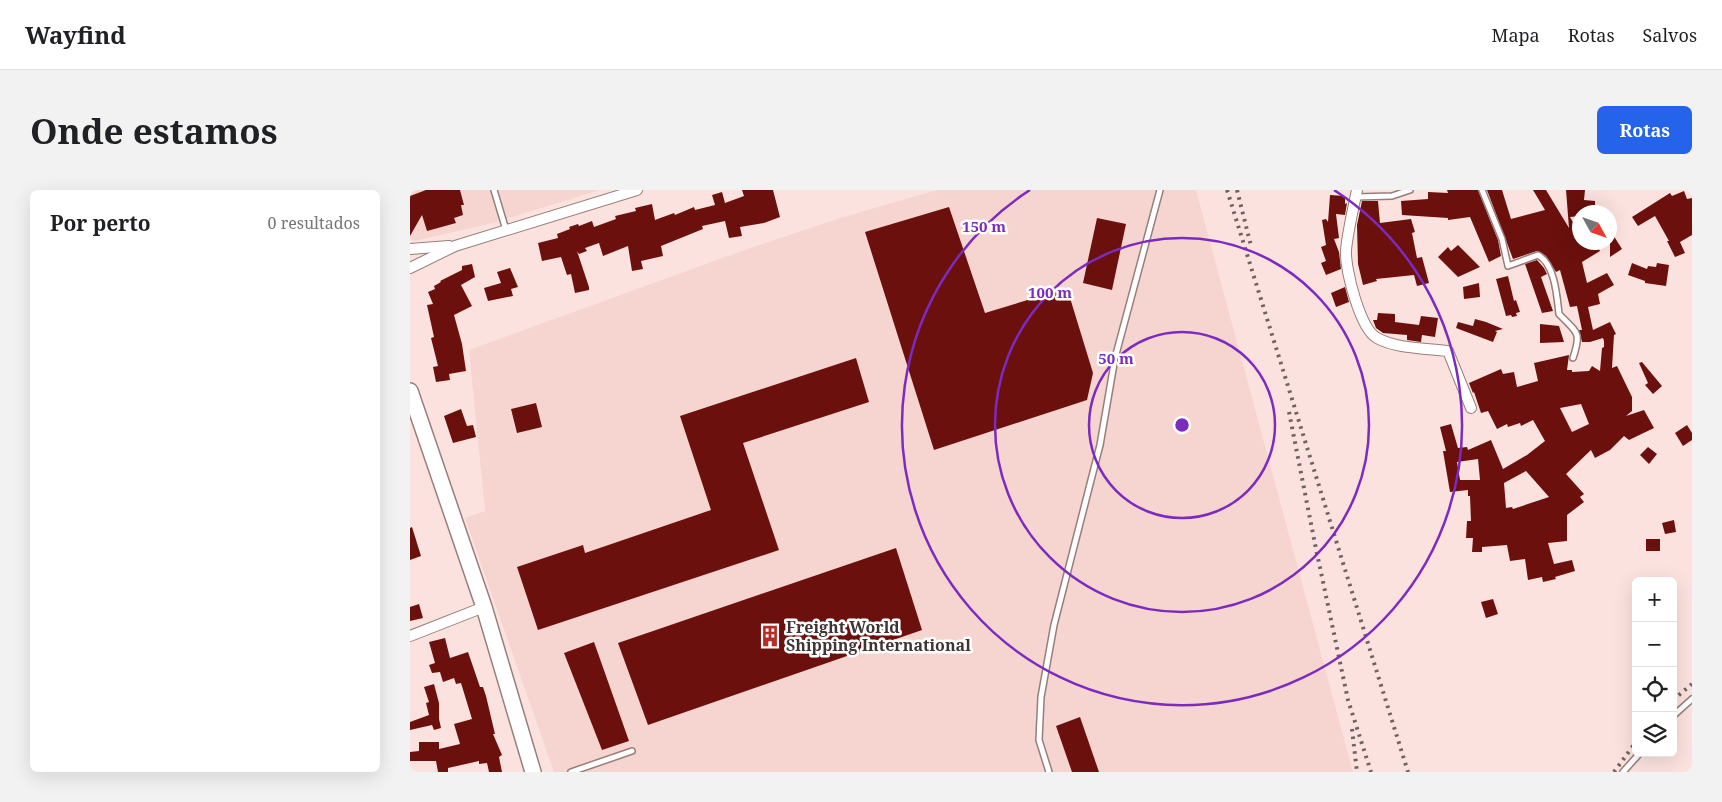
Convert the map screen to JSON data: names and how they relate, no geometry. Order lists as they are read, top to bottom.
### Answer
{
  "places": {
    "building": ["Freight World Shipping International"]
  },
  "north": "bottom right",
  "page": {
    "header": "Wayfind",
    "nav": ["Mapa", "Rotas", "Salvos"],
    "buttons": "Rotas",
    "title": "Onde estamos",
    "heading": ["Por perto", "0 resultados"],
    "map_buttons": ["+", "−"]
  },
  "rings": ["150 m", "100 m", "50 m"]
}
